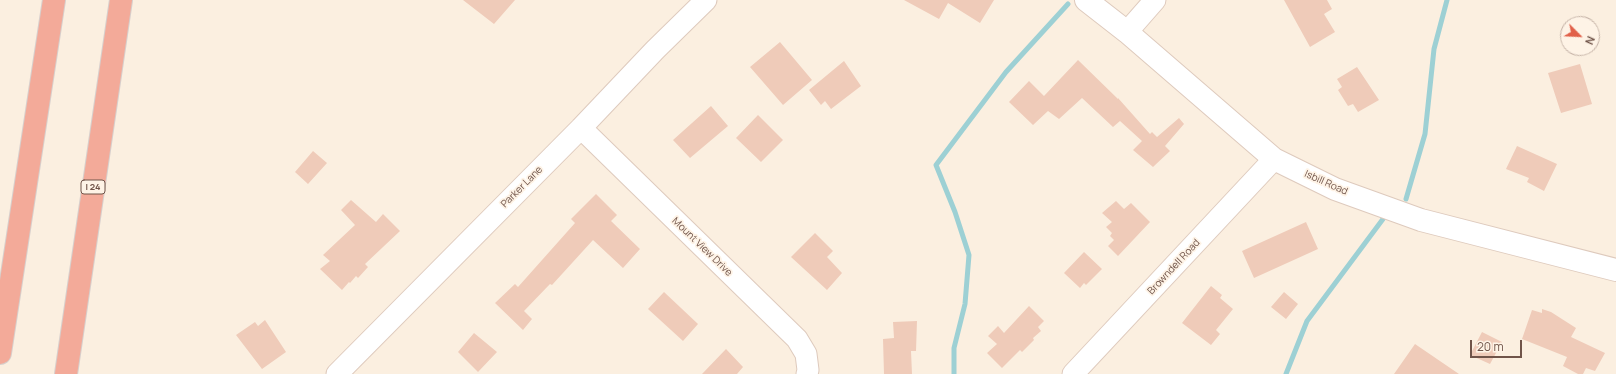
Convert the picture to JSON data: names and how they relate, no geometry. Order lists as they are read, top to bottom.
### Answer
{
  "streets": {
    "highway": ["I 24"],
    "street": [
      "Isbill Road",
      "Parker Lane",
      "Mount View Drive",
      "Browndell Road"
    ]
  },
  "crossings": [
    ["Isbill Road", "Browndell Road"],
    ["Parker Lane", "Mount View Drive"]
  ],
  "scale_bar": "20 m",
  "north": "bottom right"
}
